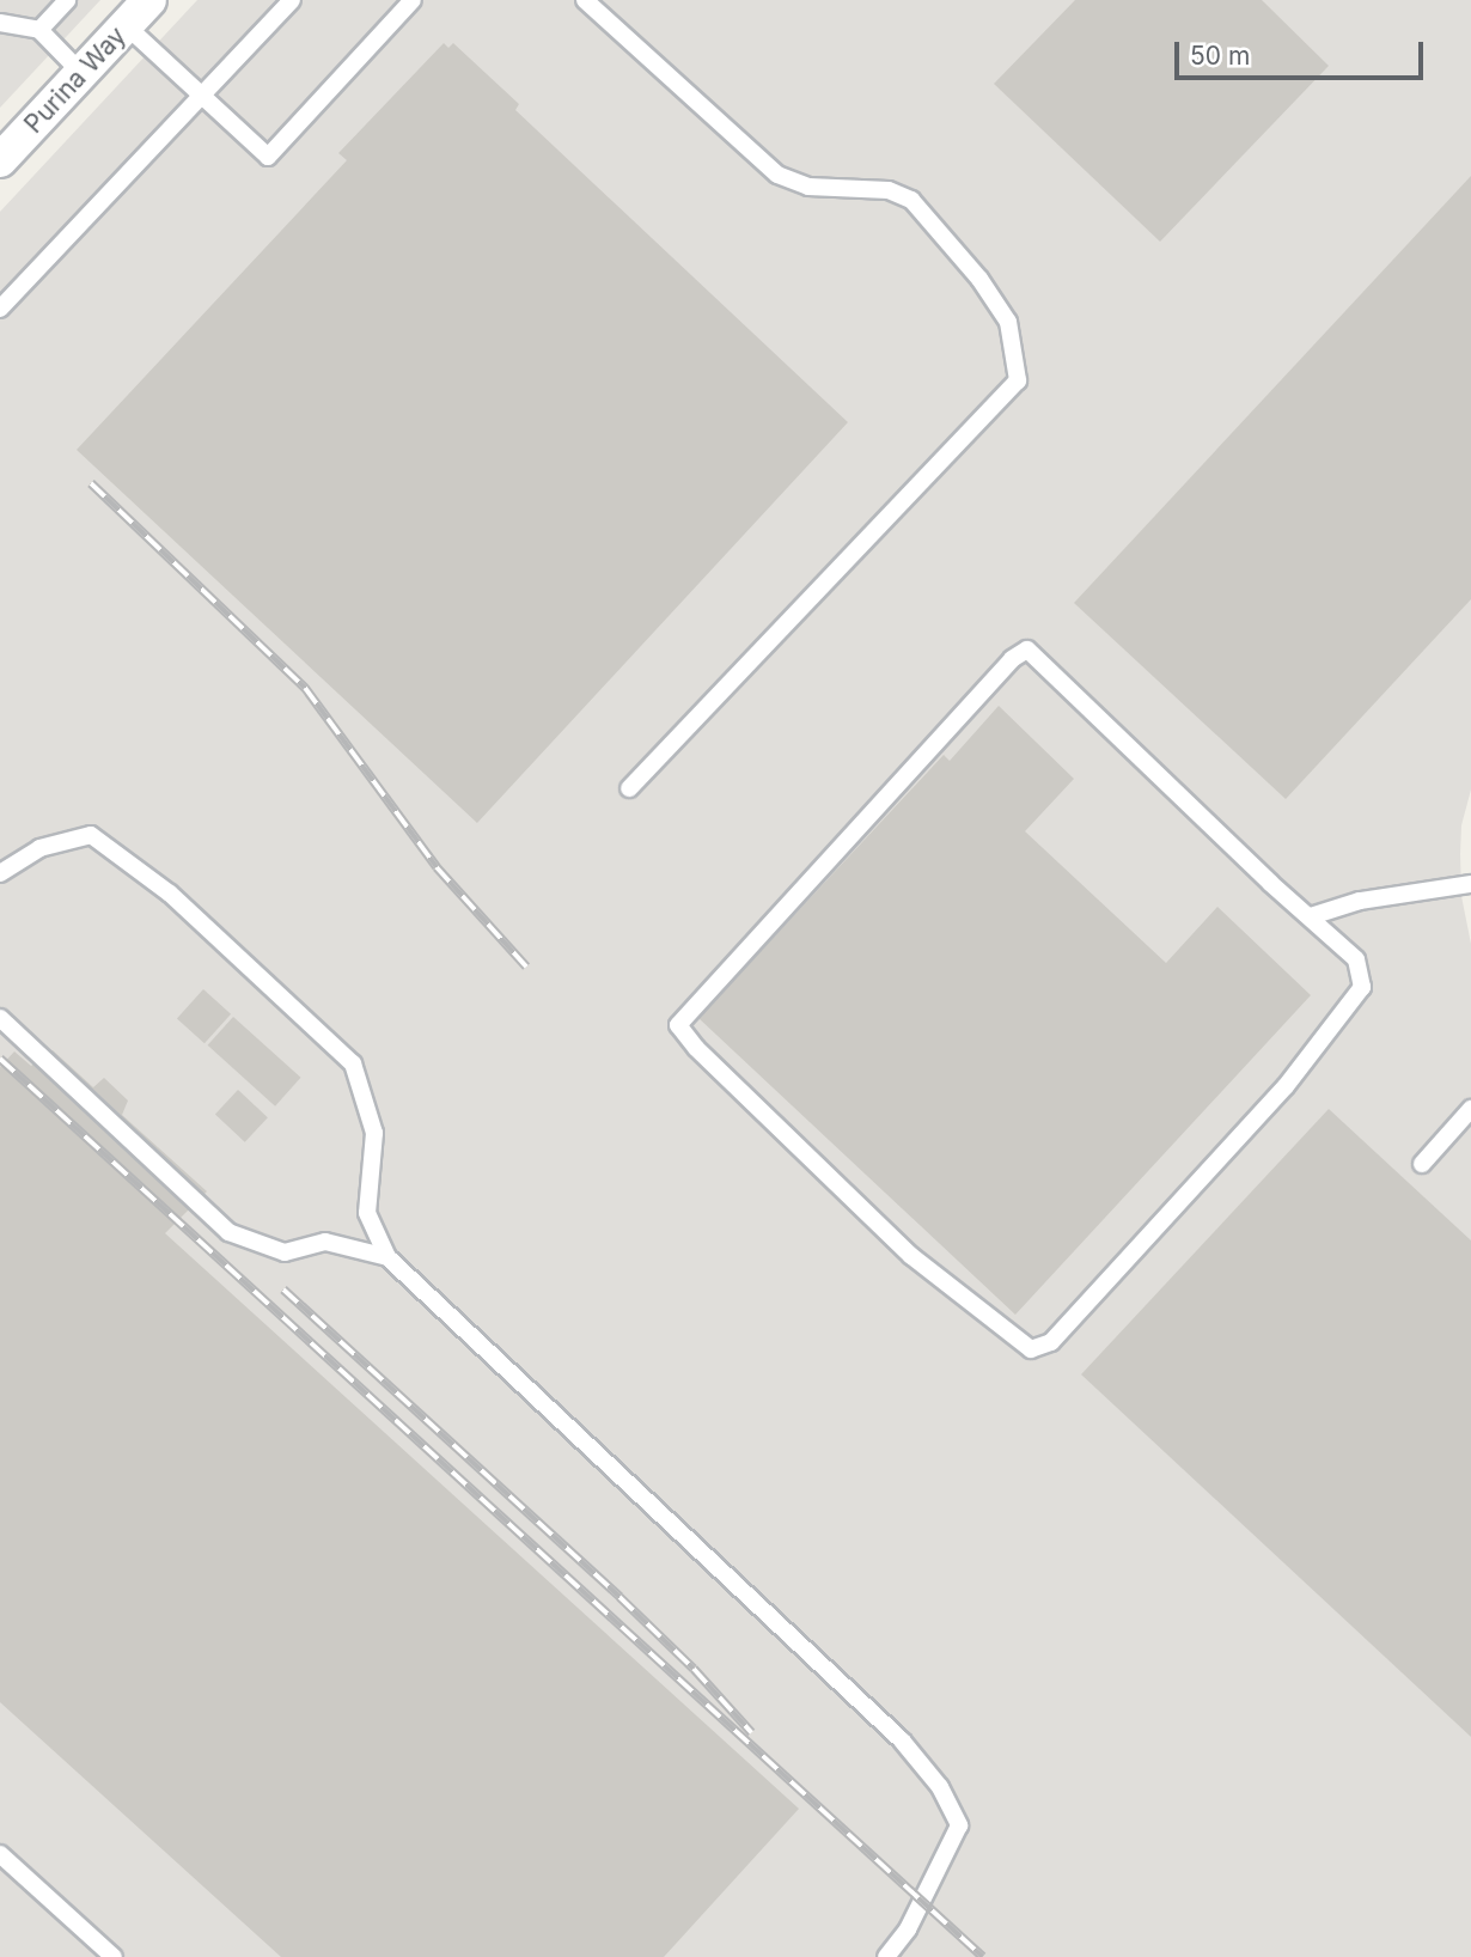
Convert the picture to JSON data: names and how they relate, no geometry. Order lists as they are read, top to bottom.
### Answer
{
  "streets": {
    "street": ["Purina Way"]
  },
  "scale_bar": "50 m"
}
